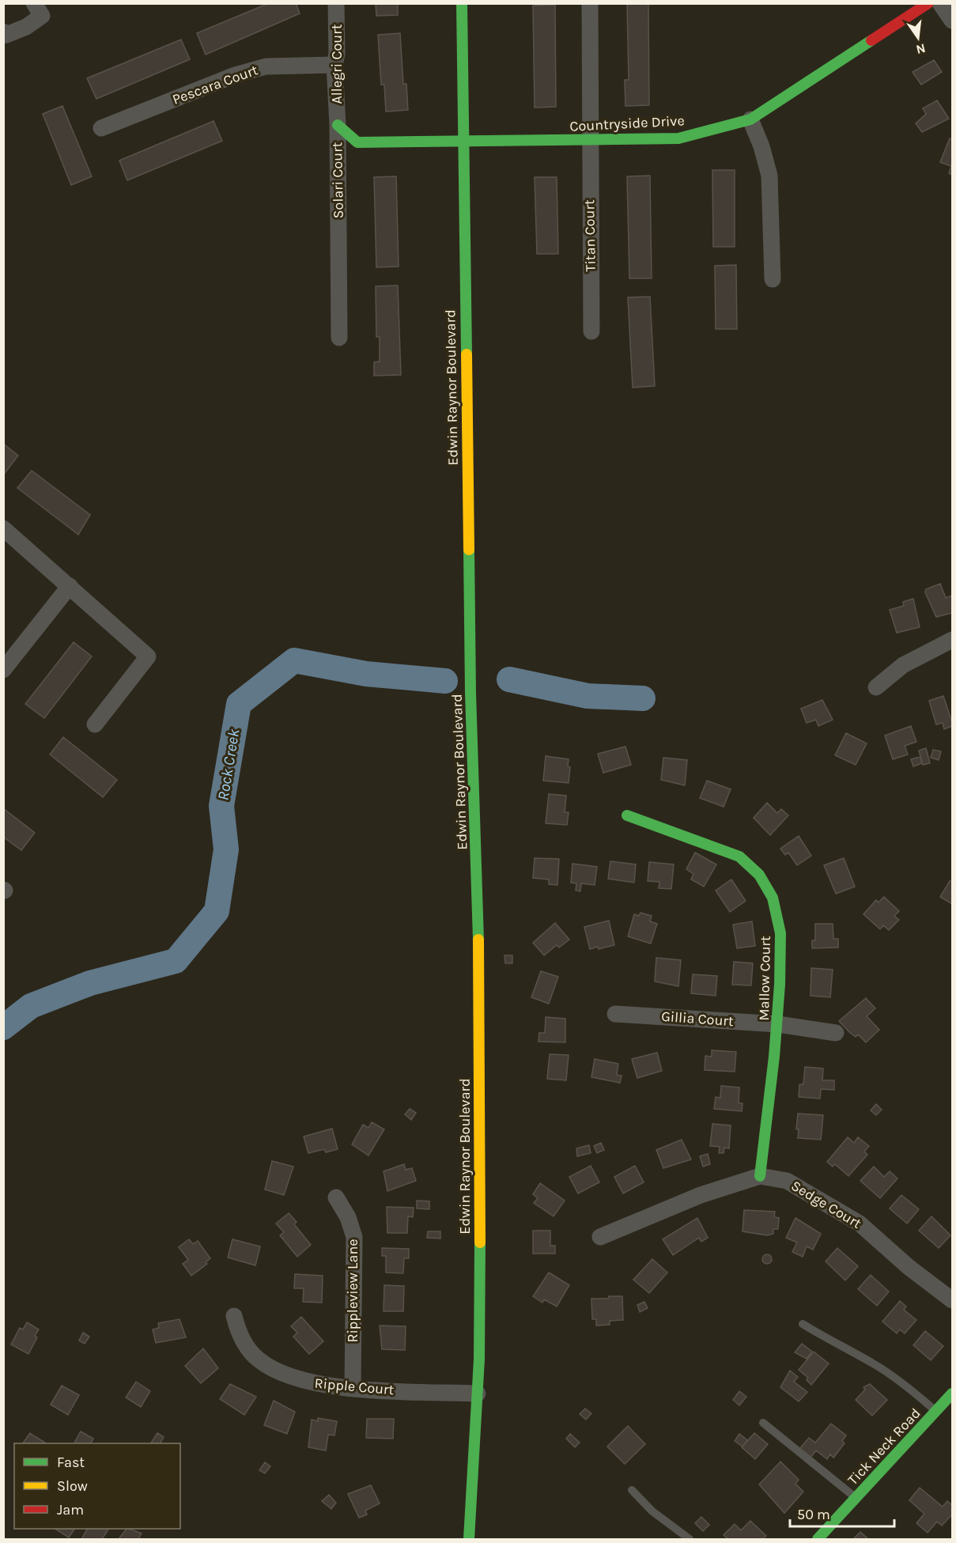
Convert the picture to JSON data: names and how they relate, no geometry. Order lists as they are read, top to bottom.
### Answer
{
  "streets": {
    "main road": [
      "Countryside Drive",
      "Solari Court",
      "Edwin Raynor Boulevard",
      "Mallow Court",
      "Tick Neck Road"
    ],
    "street": [
      "Allegri Court",
      "Pescara Court",
      "Titan Court",
      "Gillia Court",
      "Sedge Court",
      "Rippleview Lane",
      "Ripple Court"
    ]
  },
  "crossings": [
    ["Allegri Court", "Pescara Court"],
    ["Allegri Court", "Solari Court"],
    ["Countryside Drive", "Solari Court"],
    ["Countryside Drive", "Titan Court"],
    ["Countryside Drive", "Edwin Raynor Boulevard"],
    ["Solari Court", "Edwin Raynor Boulevard"],
    ["Edwin Raynor Boulevard", "Ripple Court"],
    ["Mallow Court", "Gillia Court"],
    ["Mallow Court", "Sedge Court"],
    ["Rippleview Lane", "Ripple Court"]
  ],
  "water": ["Rock Creek"],
  "legend": ["Fast", "Slow", "Jam"],
  "scale_bar": "50 m",
  "north": "bottom"
}
